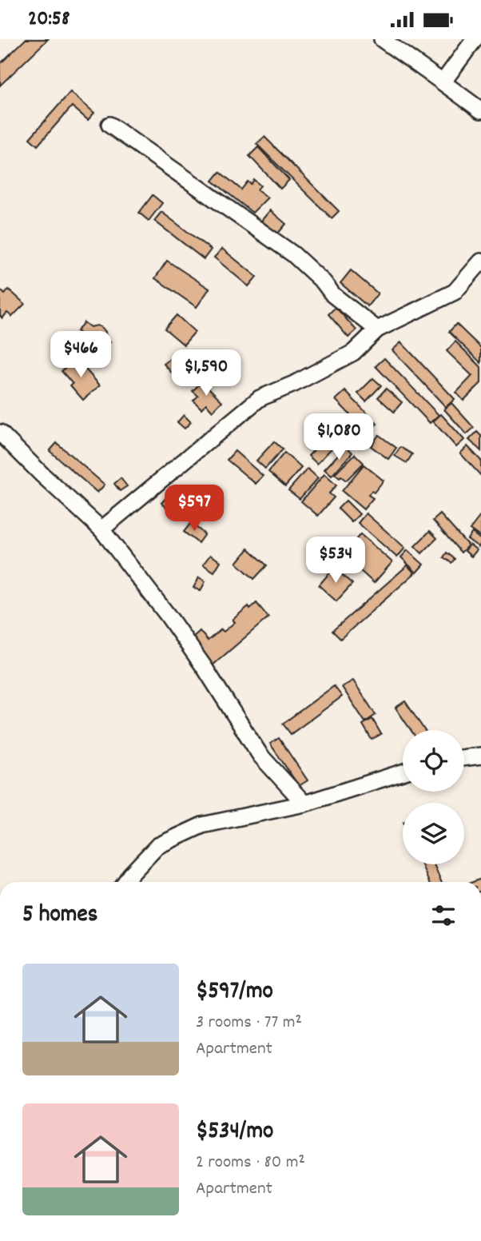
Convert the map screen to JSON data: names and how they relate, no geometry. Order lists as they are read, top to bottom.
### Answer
{
  "page": {
    "status": "20:58",
    "price": [
      "$466",
      "$1,590",
      "$1,080",
      "$597",
      "$534"
    ],
    "heading": "5 homes",
    "list": [
      {
        "name": "$597/mo",
        "note": "3 rooms · 77 m² · Apartment"
      },
      {
        "name": "$534/mo",
        "note": "2 rooms · 80 m² · Apartment"
      }
    ]
  }
}
